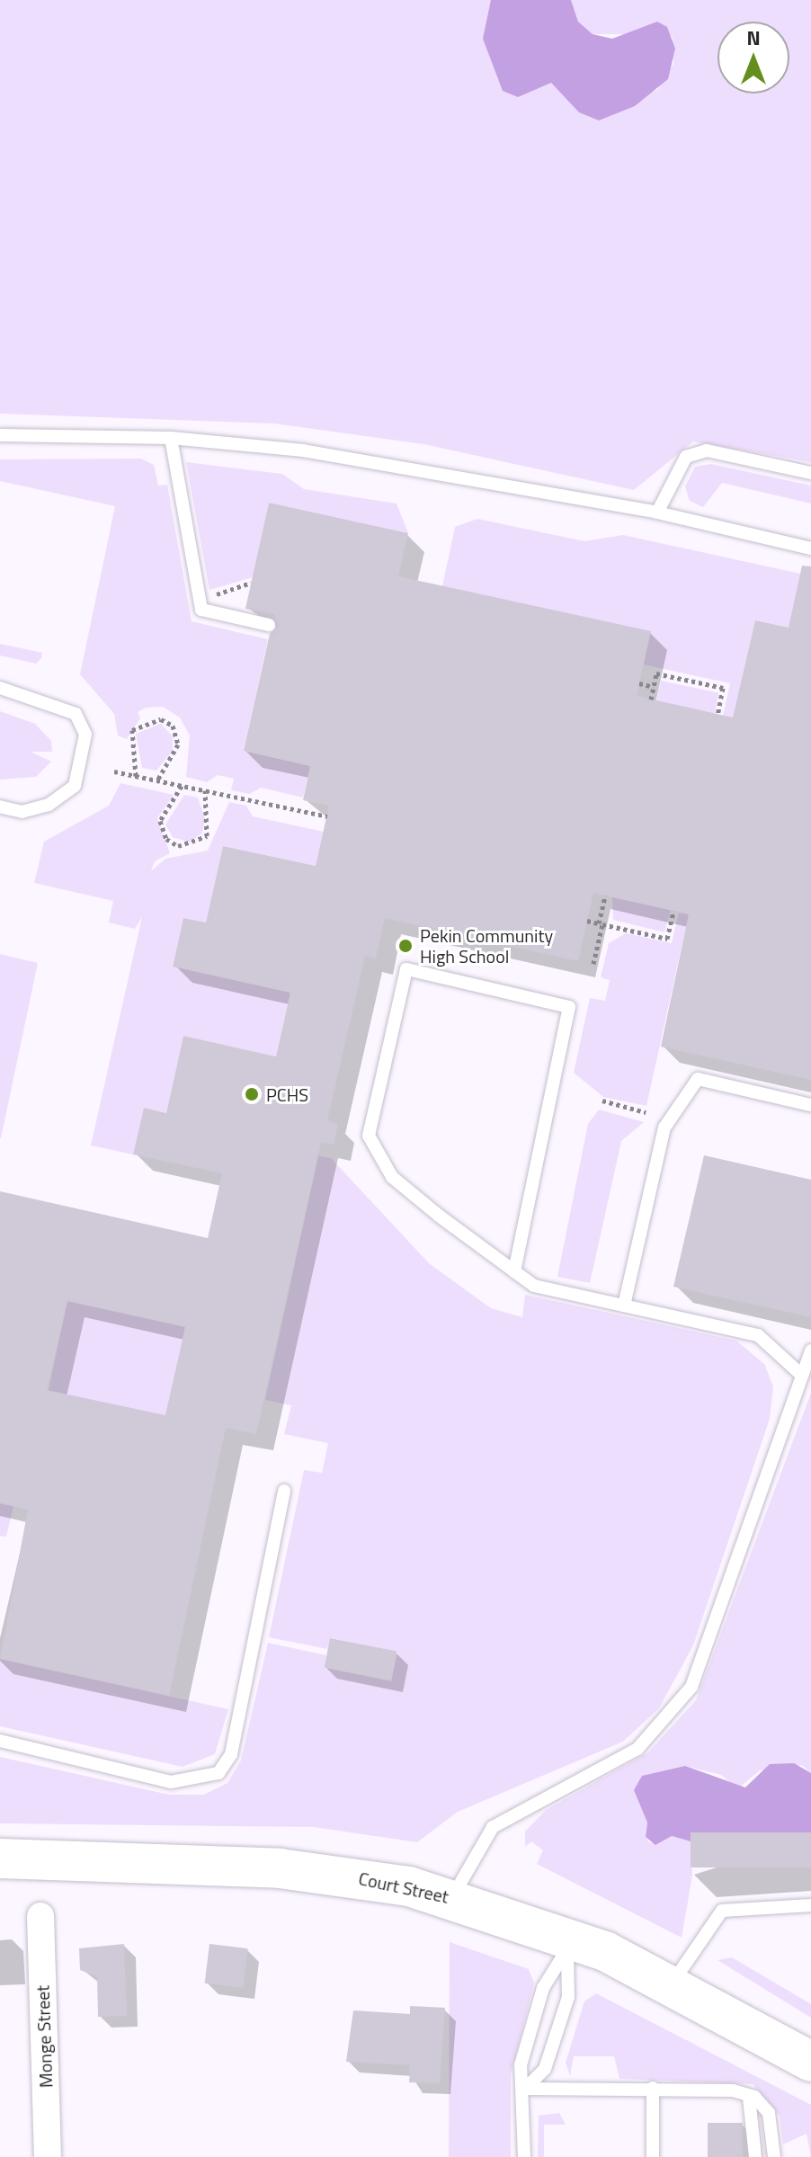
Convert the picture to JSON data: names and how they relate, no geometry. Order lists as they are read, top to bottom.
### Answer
{
  "streets": {
    "main road": ["Court Street"],
    "street": ["Monge Street"]
  },
  "places": ["Pekin Community High School", "PCHS"],
  "north": "top"
}
